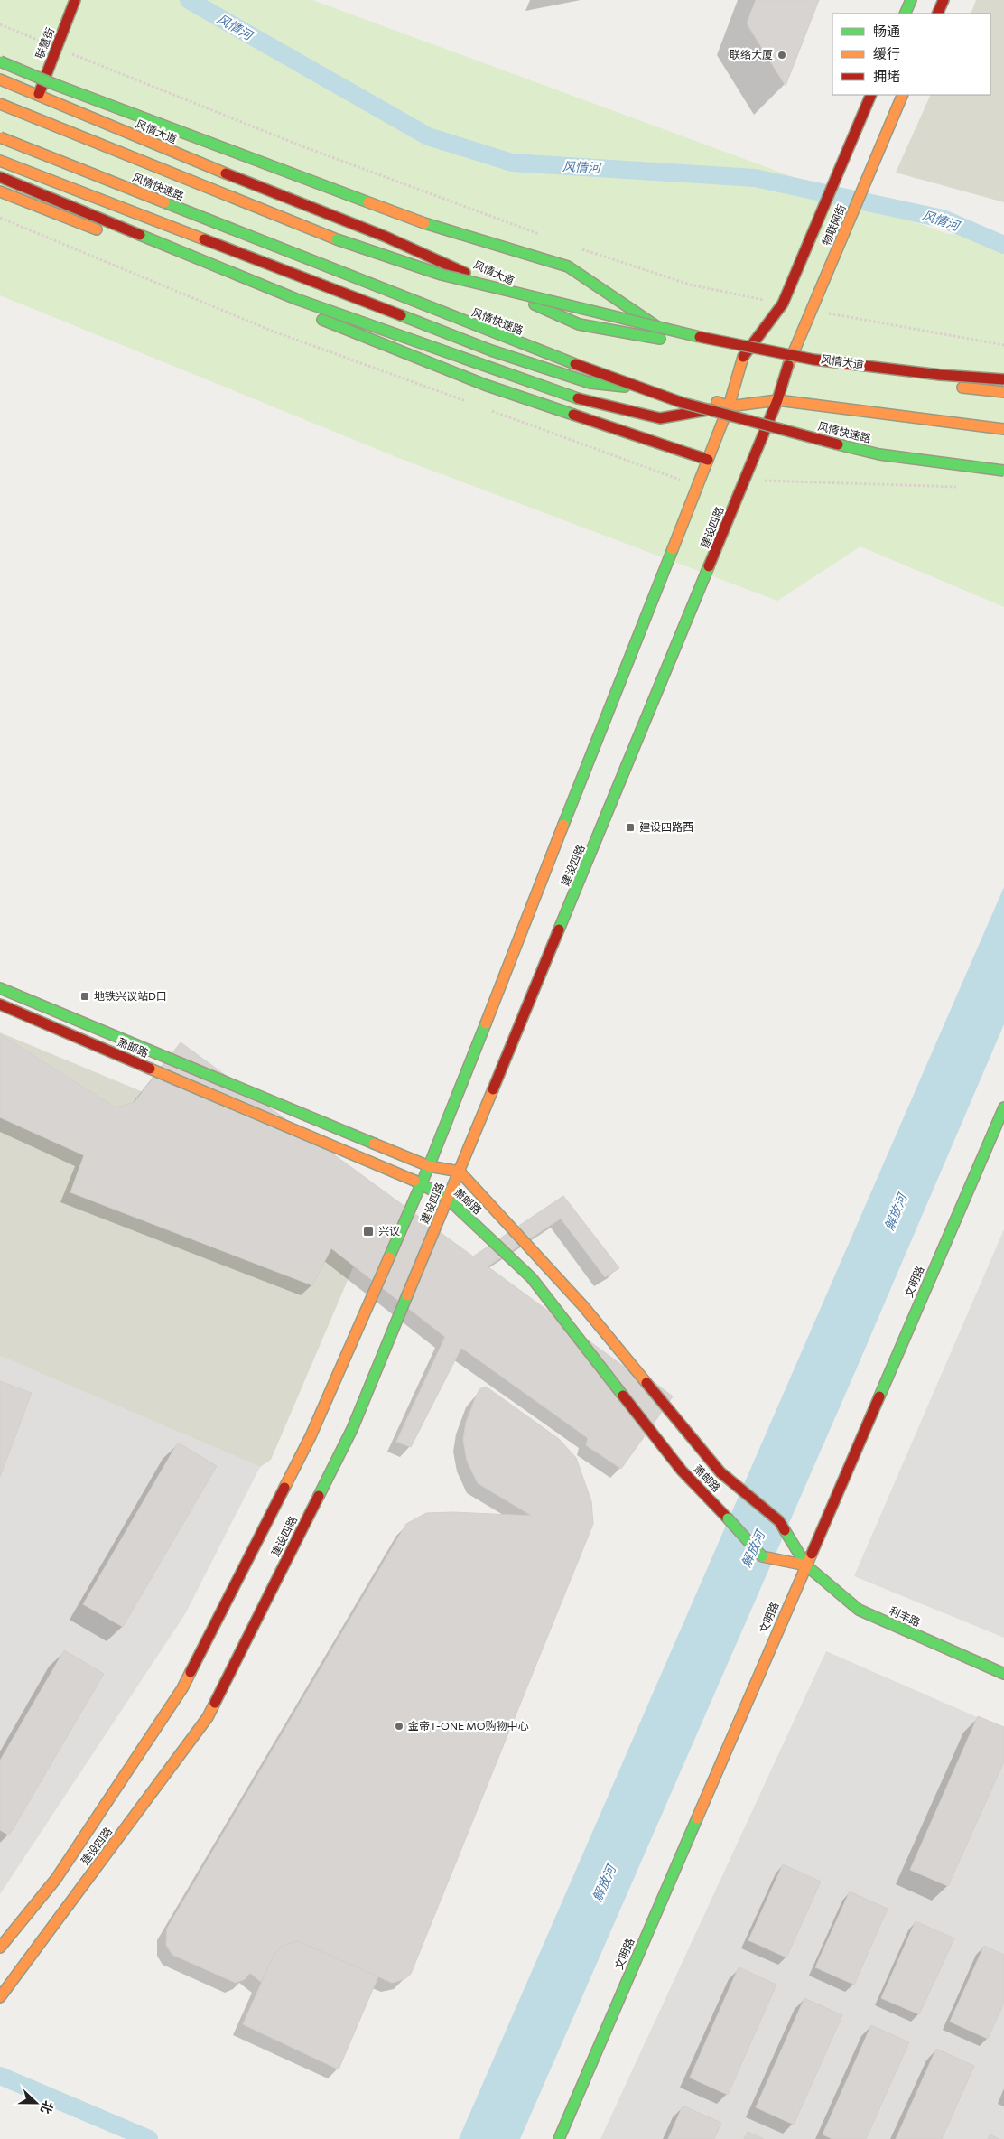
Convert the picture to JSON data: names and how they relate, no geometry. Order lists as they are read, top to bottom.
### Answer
{
  "streets": {
    "main road": [
      "联慧街",
      "风情大道",
      "风情快速路",
      "物联网街",
      "建设四路",
      "萧邮路",
      "文明路",
      "利丰路"
    ]
  },
  "crossings": [
    ["联慧街", "风情大道"],
    ["风情大道", "物联网街"],
    ["风情大道", "建设四路"],
    ["物联网街", "建设四路"],
    ["建设四路", "萧邮路"],
    ["萧邮路", "文明路"],
    ["萧邮路", "利丰路"],
    ["文明路", "利丰路"]
  ],
  "water": ["风情河", "解放河"],
  "places": {
    "other": ["联络大厦", "金帝T-ONE MO购物中心"],
    "transit": ["建设四路西", "地铁兴议站D口", "兴议"]
  },
  "legend": ["畅通", "缓行", "拥堵"],
  "north": "right"
}
